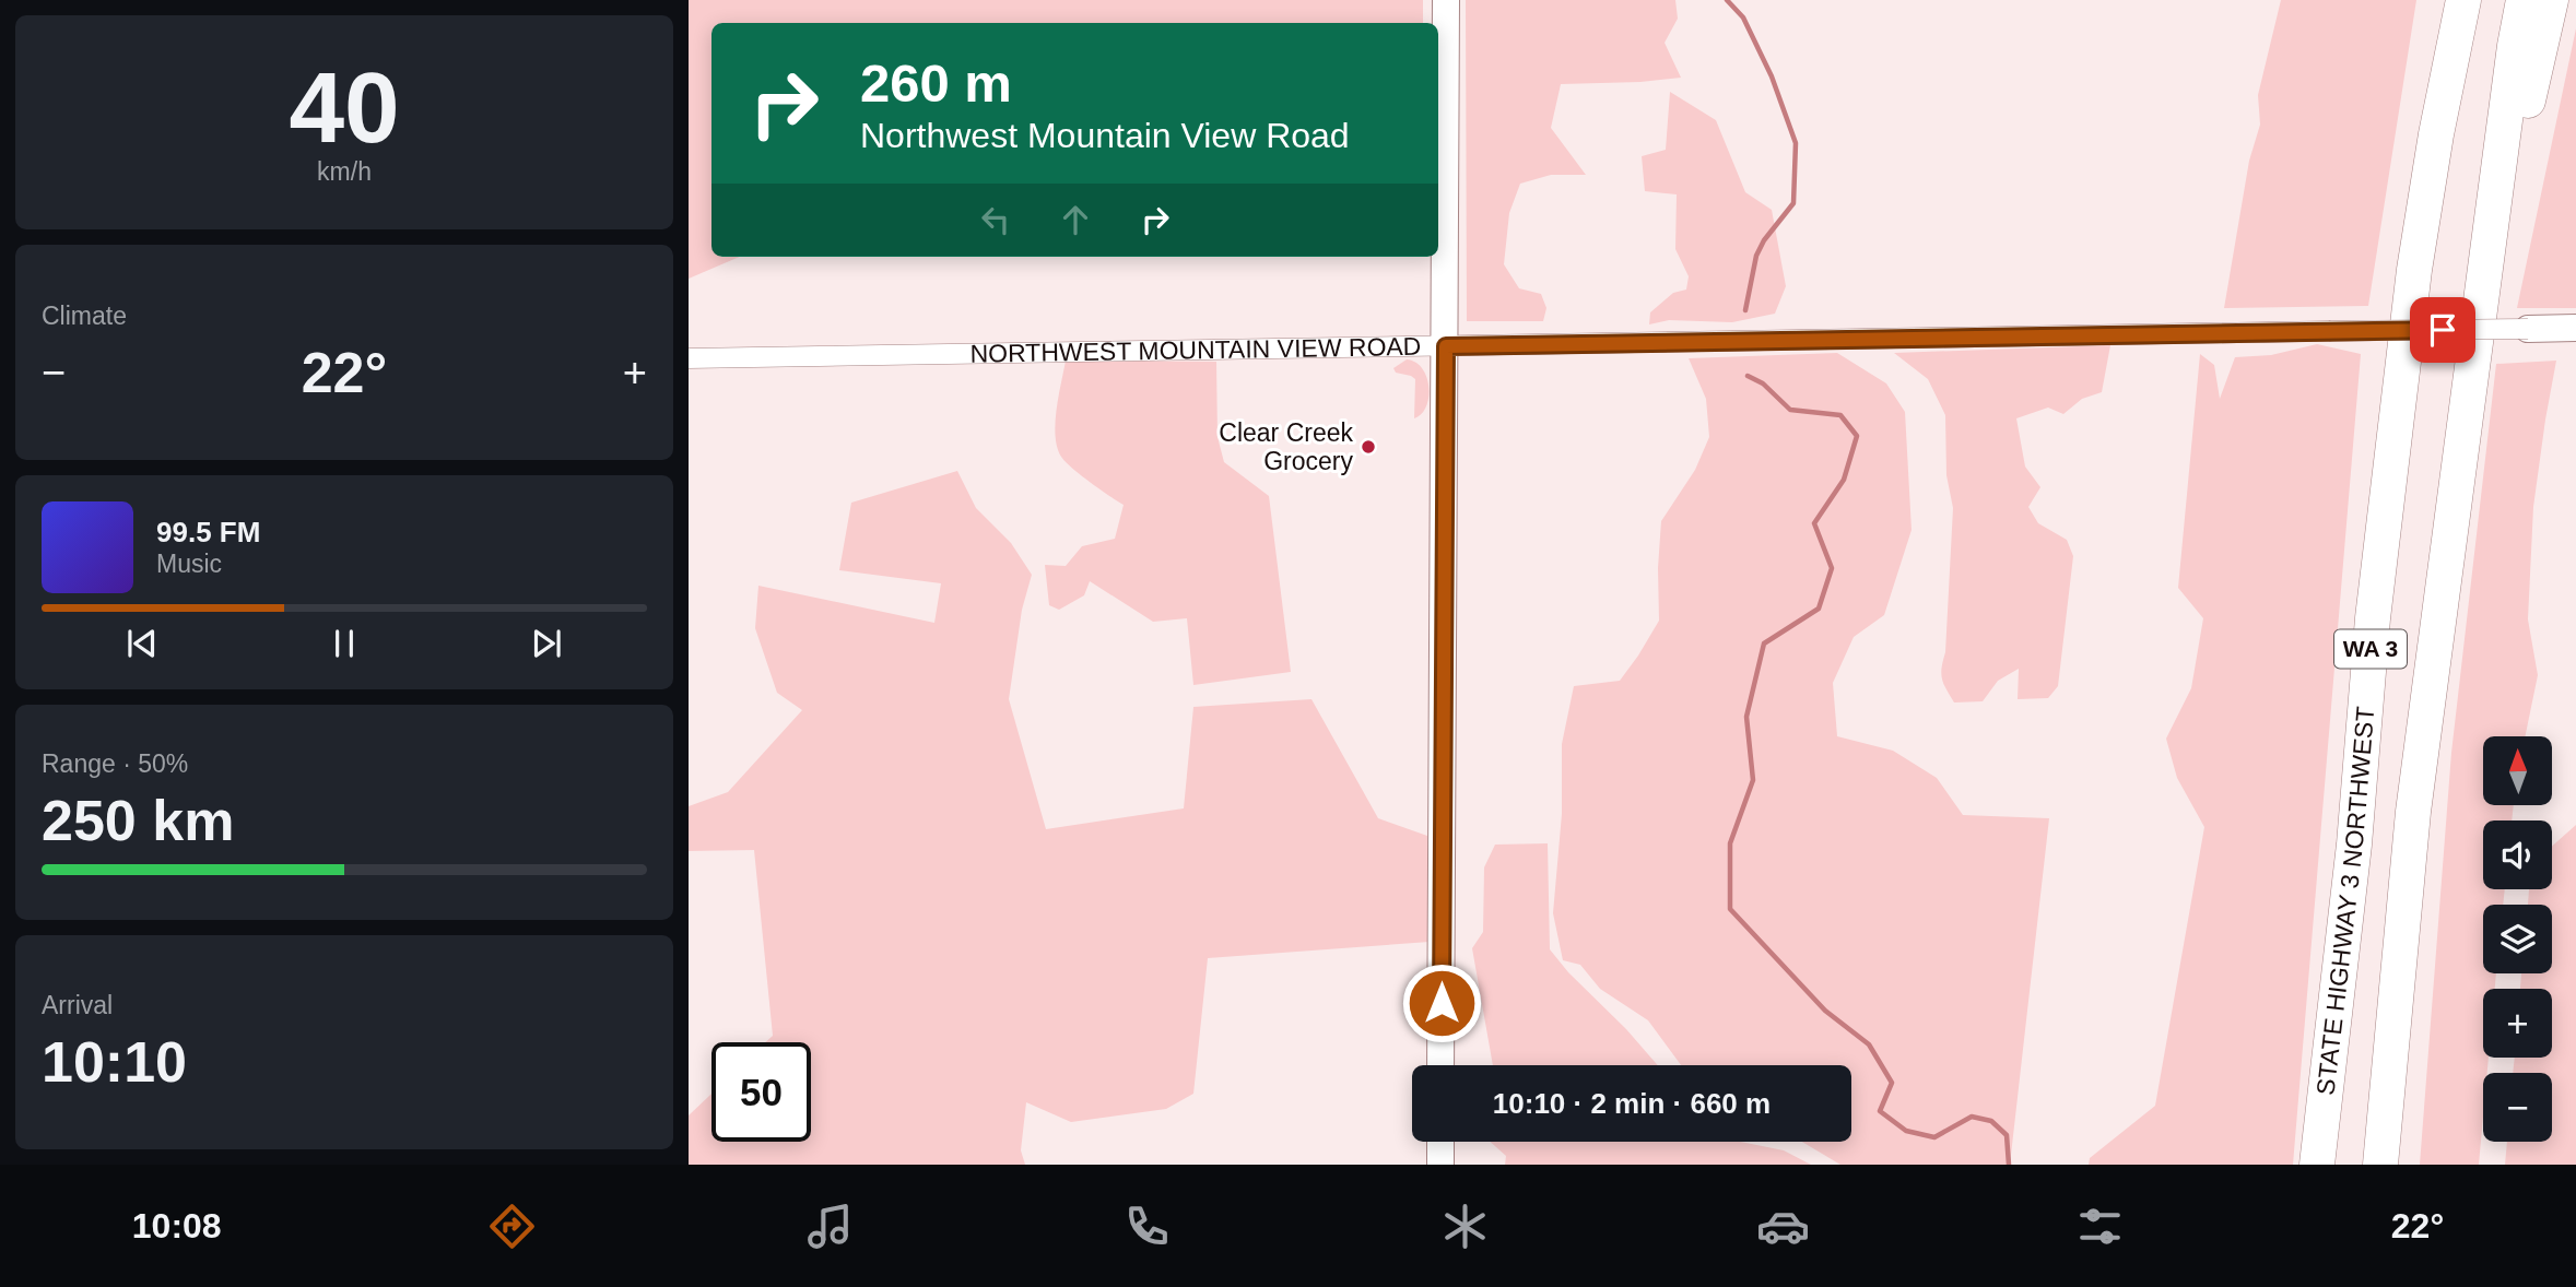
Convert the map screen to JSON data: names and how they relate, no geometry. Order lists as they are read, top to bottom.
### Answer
{
  "streets": {
    "highway": ["WA 3", "STATE HIGHWAY 3 NORTHWEST"],
    "main road": ["NORTHWEST MOUNTAIN VIEW ROAD"]
  },
  "places": ["Clear Creek Grocery"],
  "north": "top",
  "page": {
    "tile": [
      ["40", "km/h"],
      "Climate",
      ["Range · 50%", "250 km"],
      ["Arrival", "10:10"]
    ],
    "turn": ["260 m", "Northwest Mountain View Road"],
    "heat": ["−", "22°", "+"],
    "song": ["99.5 FM", "Music"],
    "map_buttons": ["+", "−"],
    "limit": "50",
    "trip": "10:10 · 2 min · 660 m",
    "tabs": ["10:08", "22°"]
  }
}
